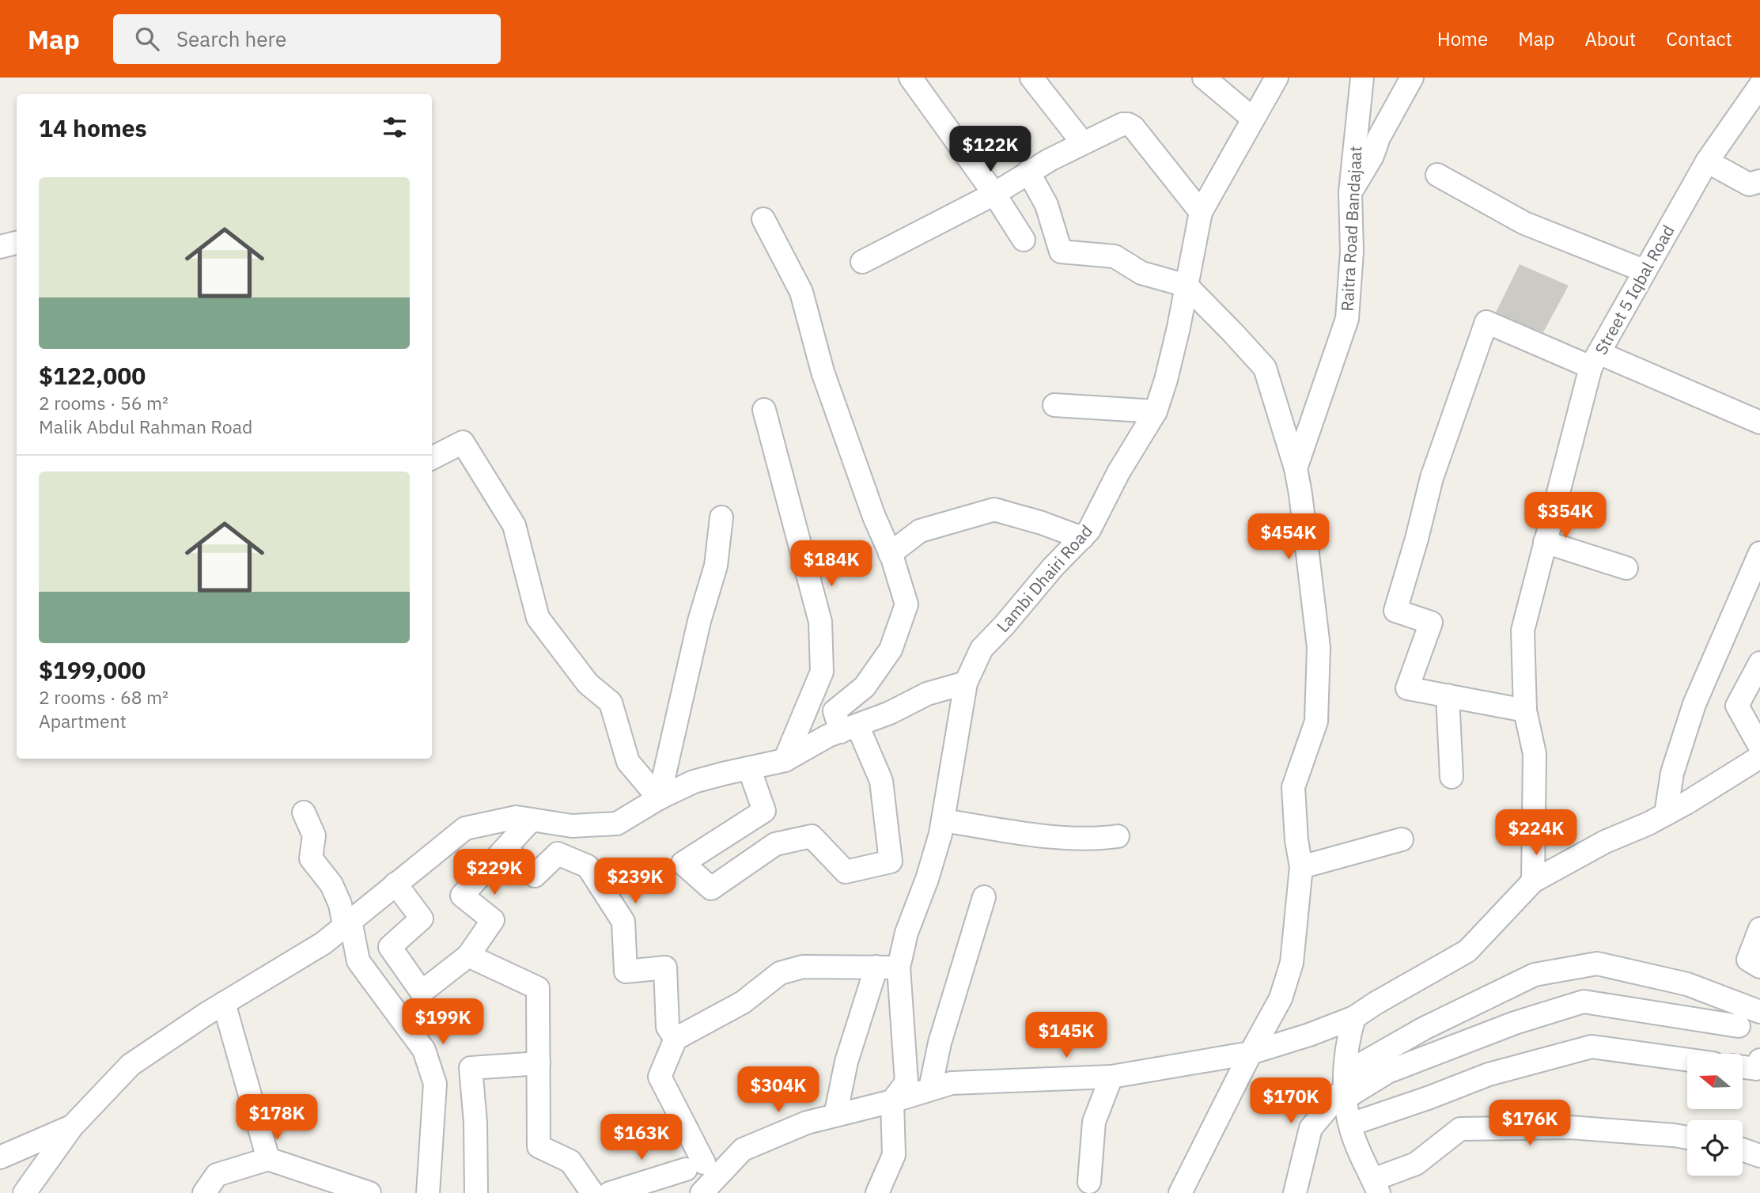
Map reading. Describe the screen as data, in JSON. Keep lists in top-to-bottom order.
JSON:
{
  "streets": {
    "street": ["Raitra Road Bandajaat", "Street 5 Iqbal Road", "Lambi Dhairi Road"]
  },
  "north": "left",
  "page": {
    "header": "Map",
    "search": "Search here",
    "nav": [
      "Home",
      "Map",
      "About",
      "Contact"
    ],
    "heading": "14 homes",
    "price": [
      "$122K",
      "$354K",
      "$454K",
      "$184K",
      "$224K",
      "$229K",
      "$239K",
      "$199K",
      "$145K",
      "$304K",
      "$170K",
      "$178K",
      "$176K",
      "$163K"
    ],
    "list": [
      {
        "name": "$122,000",
        "note": "2 rooms · 56 m² · Malik Abdul Rahman Road"
      },
      {
        "name": "$199,000",
        "note": "2 rooms · 68 m² · Apartment"
      }
    ]
  }
}
